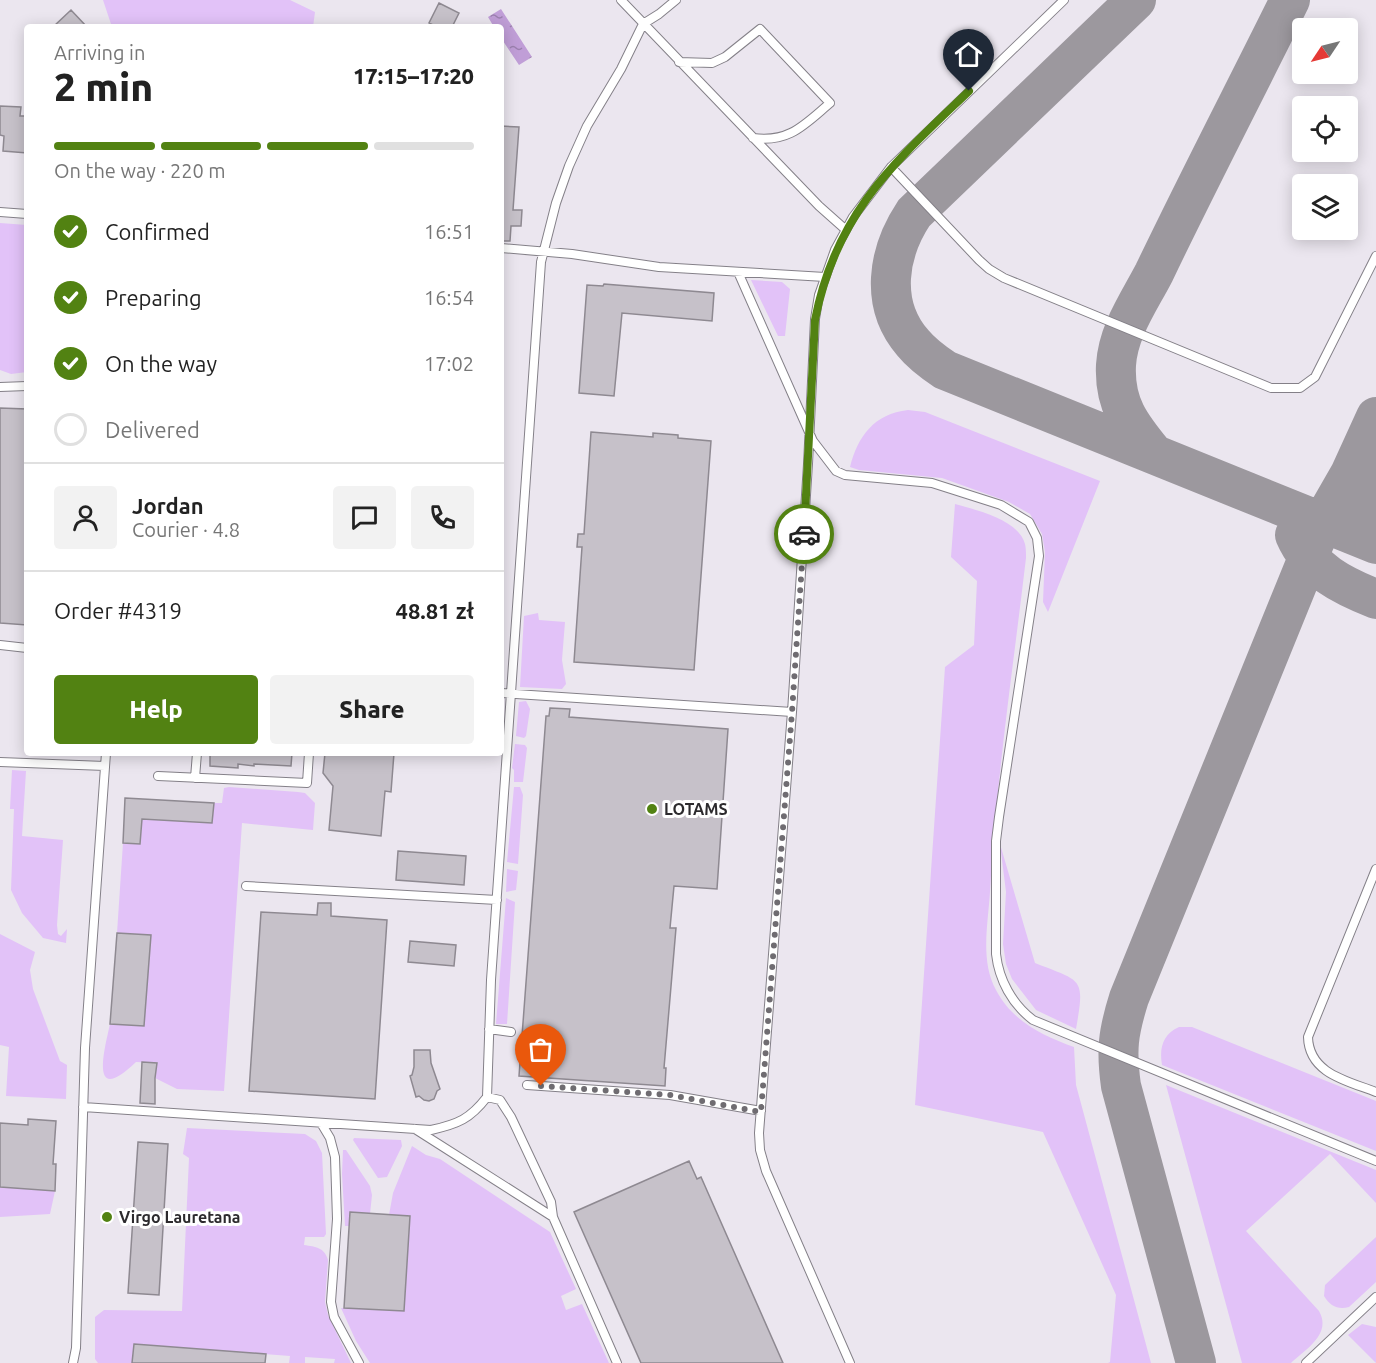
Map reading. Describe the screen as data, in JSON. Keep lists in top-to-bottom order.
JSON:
{
  "places": ["LOTAMS", "Virgo Lauretana"],
  "north": "bottom left",
  "page": {
    "heading": ["2 min", "Arriving in", "17:15–17:20"],
    "panel": [
      "Jordan",
      "Courier · 4.8",
      "Order #4319",
      "48.81 zł"
    ],
    "bar": "On the way · 220 m",
    "list": [
      ["Confirmed", "16:51"],
      ["Preparing", "16:54"],
      ["On the way", "17:02"],
      "Delivered"
    ],
    "buttons": ["Help", "Share"]
  }
}
